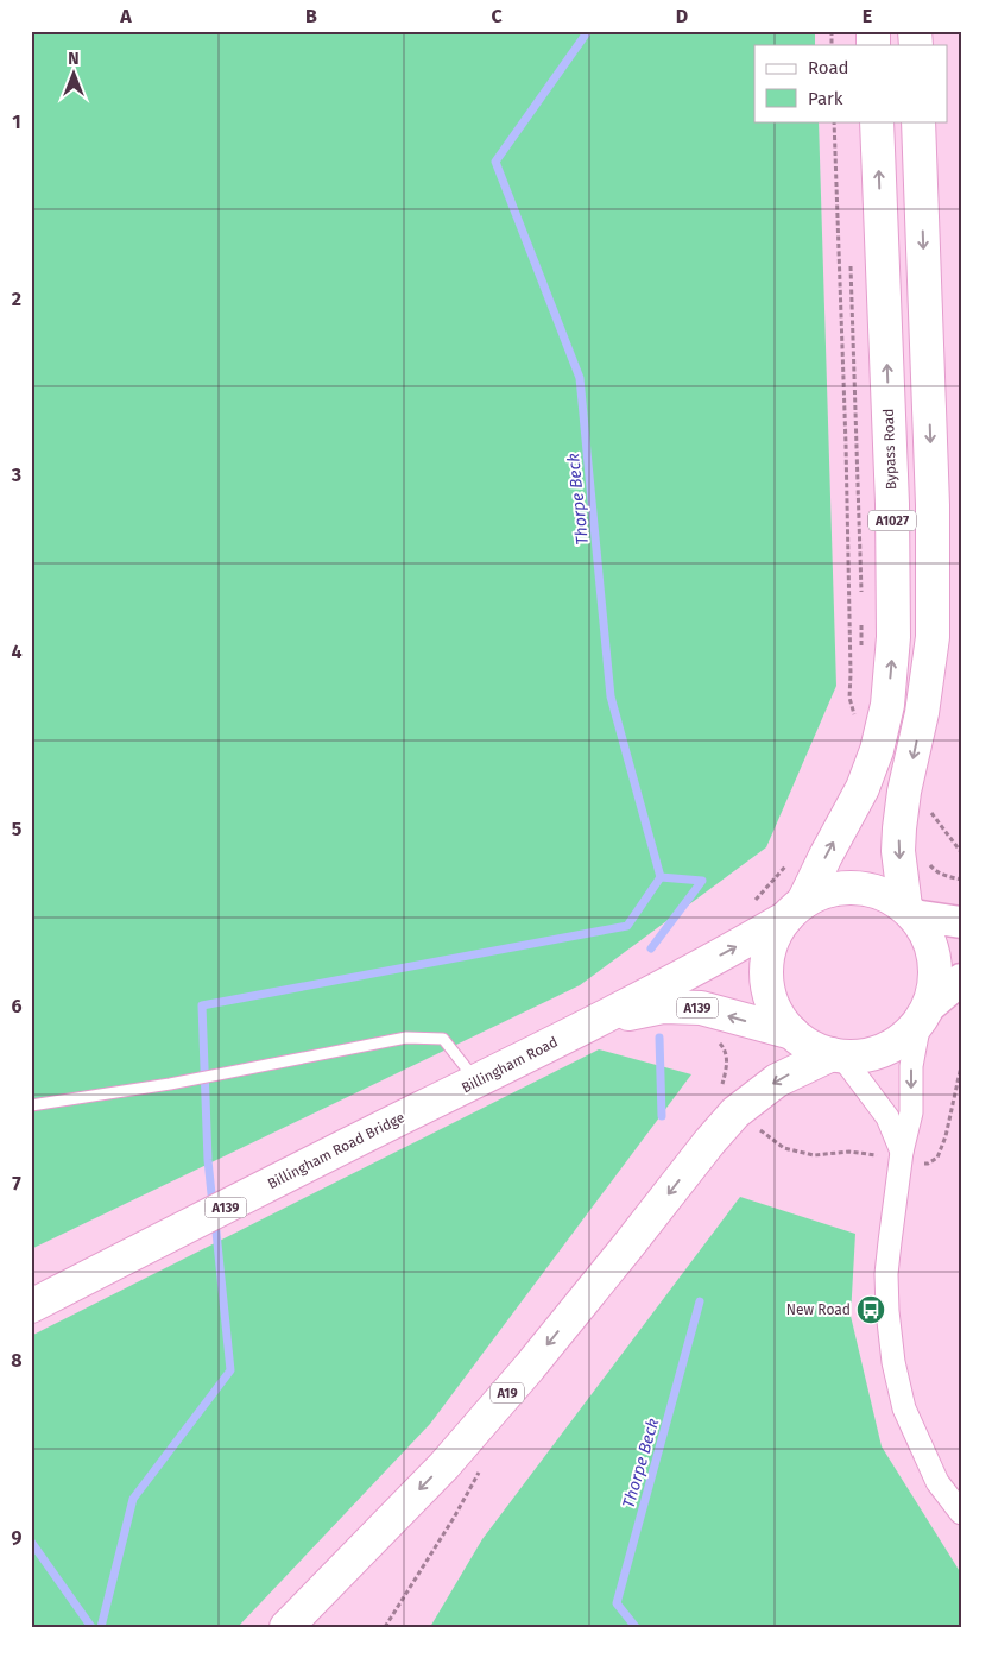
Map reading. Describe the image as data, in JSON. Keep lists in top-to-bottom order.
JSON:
{
  "streets": {
    "main road": [
      "Bypass Road",
      "A1027",
      "A139",
      "Billingham Road",
      "Billingham Road Bridge",
      "A19"
    ]
  },
  "crossings": [
    ["Bypass Road", "A1027"],
    ["Bypass Road", "A139"],
    ["Bypass Road", "A19"],
    ["A1027", "A139"],
    ["A1027", "A19"],
    ["A139", "Billingham Road"],
    ["A139", "A19"],
    ["Billingham Road", "Billingham Road Bridge"]
  ],
  "water": ["Thorpe Beck"],
  "places": {
    "bus stop": ["New Road"]
  },
  "legend": ["Road", "Park"],
  "north": "top",
  "grid": {
    "columns": [
      "A",
      "B",
      "C",
      "D",
      "E"
    ],
    "rows": [
      "1",
      "2",
      "3",
      "4",
      "5",
      "6",
      "7",
      "8",
      "9"
    ]
  }
}
